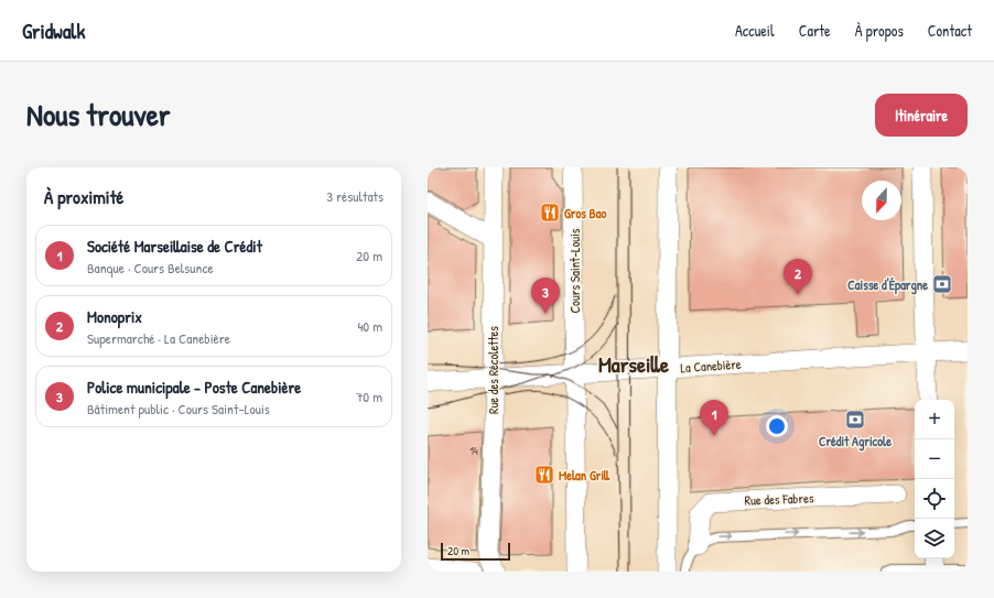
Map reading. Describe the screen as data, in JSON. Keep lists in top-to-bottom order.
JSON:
{
  "streets": {
    "street": [
      "Cours Saint-Louis",
      "La Canebière",
      "Rue des Récolettes",
      "Rue des Fabres"
    ]
  },
  "crossings": [
    ["Cours Saint-Louis", "La Canebière"],
    ["La Canebière", "Rue des Récolettes"]
  ],
  "districts": ["Marseille"],
  "places": {
    "restaurant": ["Gros Bao", "Melan Grill"],
    "bank": ["Caisse d'Épargne", "Crédit Agricole"]
  },
  "house_numbers": ["14"],
  "scale_bar": "20 m",
  "north": "bottom",
  "page": {
    "header": "Gridwalk",
    "nav": [
      "Accueil",
      "Carte",
      "À propos",
      "Contact"
    ],
    "title": "Nous trouver",
    "buttons": "Itinéraire",
    "heading": ["À proximité", "3 résultats"],
    "list": [
      {
        "mark": "1",
        "name": "Société Marseillaise de Crédit",
        "note": "Banque · Cours Belsunce",
        "value": "20 m"
      },
      {
        "mark": "2",
        "name": "Monoprix",
        "note": "Supermarché · La Canebière",
        "value": "40 m"
      },
      {
        "mark": "3",
        "name": "Police municipale - Poste Canebière",
        "note": "Bâtiment public · Cours Saint-Louis",
        "value": "70 m"
      }
    ],
    "pins": ["2", "3", "1"],
    "map_buttons": ["+", "−"],
    "scale": "20 m"
  }
}
